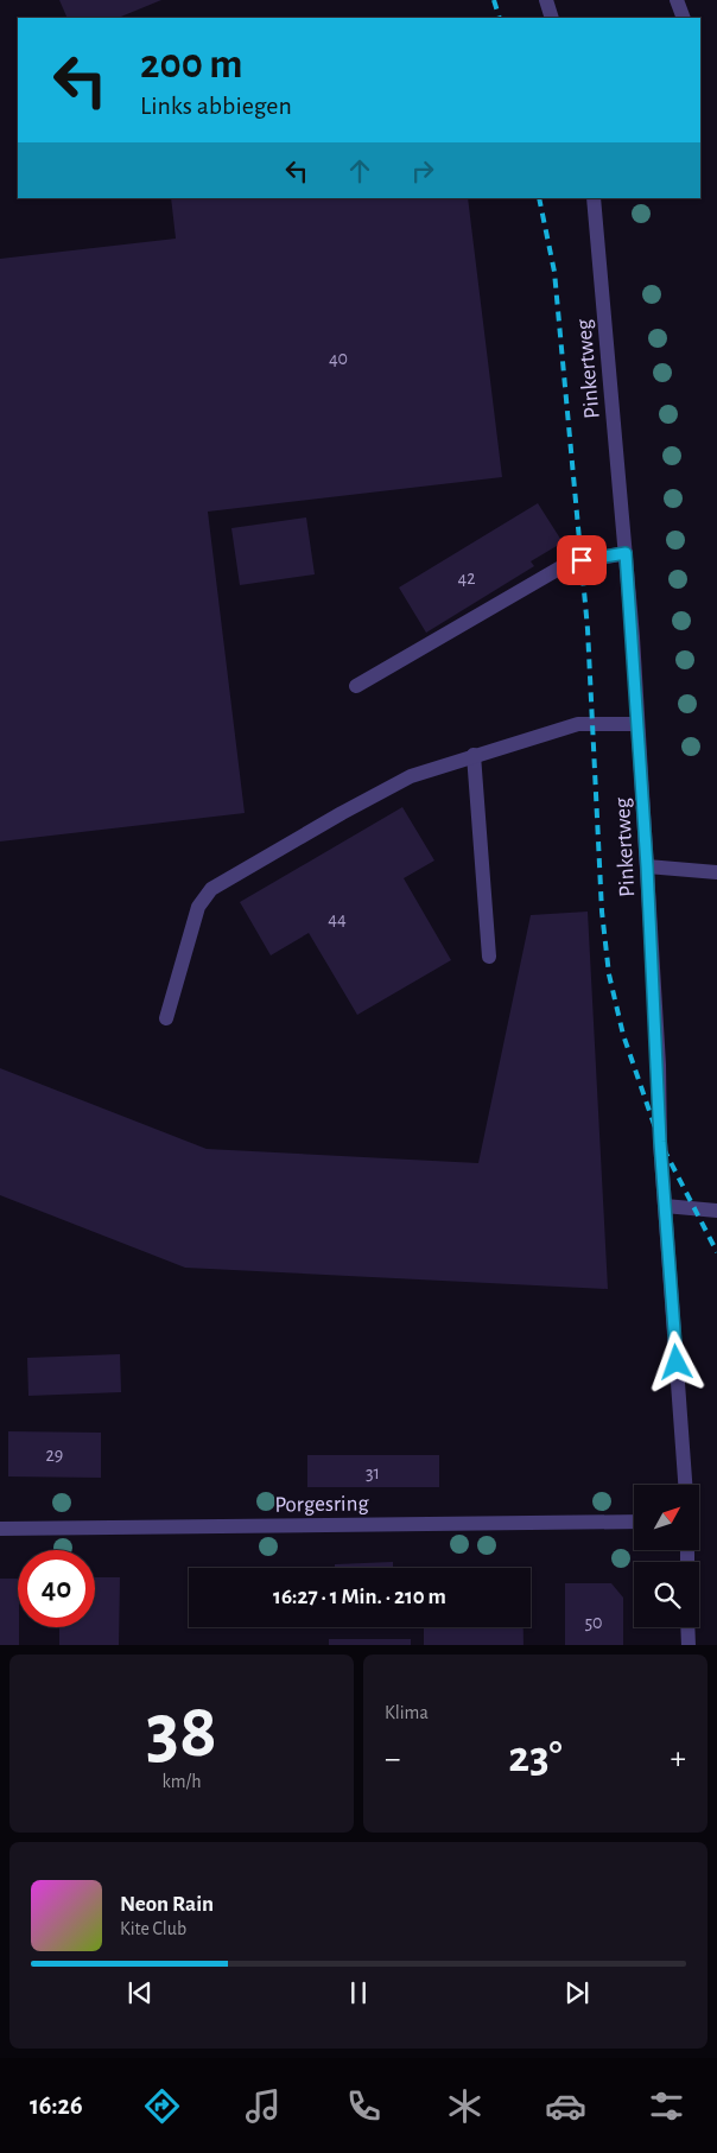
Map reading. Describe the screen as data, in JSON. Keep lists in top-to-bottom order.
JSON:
{
  "streets": {
    "street": ["Pinkertweg", "Porgesring"]
  },
  "house_numbers": [
    "40",
    "42",
    "44",
    "29",
    "31",
    "50"
  ],
  "north": "top right",
  "page": {
    "turn": ["200 m", "Links abbiegen"],
    "limit": "40",
    "trip": "16:27 · 1 Min. · 210 m",
    "tile": [
      ["38", "km/h"],
      "Klima"
    ],
    "heat": ["−", "23°", "+"],
    "song": ["Neon Rain", "Kite Club"],
    "tabs": "16:26"
  }
}
